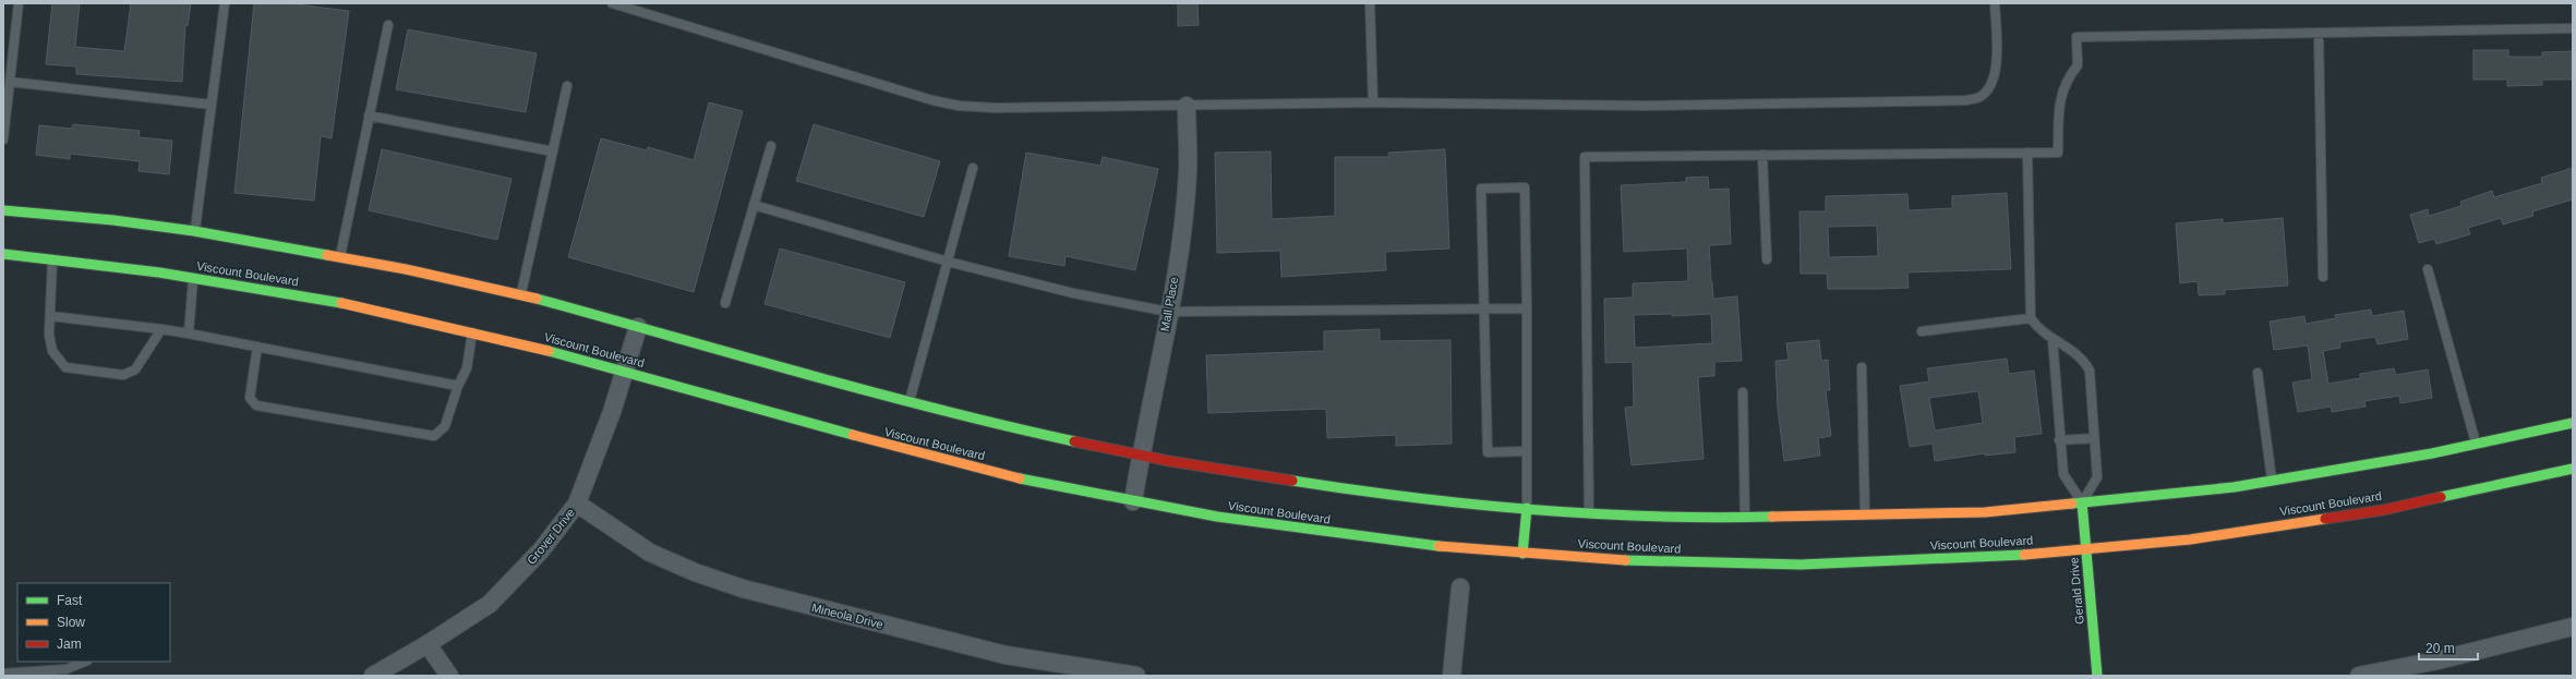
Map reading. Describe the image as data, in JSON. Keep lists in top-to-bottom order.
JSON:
{
  "streets": {
    "main road": ["Viscount Boulevard", "Gerald Drive"],
    "street": ["Mall Place", "Grover Drive", "Mineola Drive"]
  },
  "crossings": [
    ["Viscount Boulevard", "Mall Place"],
    ["Viscount Boulevard", "Grover Drive"],
    ["Viscount Boulevard", "Gerald Drive"],
    ["Grover Drive", "Mineola Drive"]
  ],
  "legend": ["Fast", "Slow", "Jam"],
  "scale_bar": "20 m"
}
